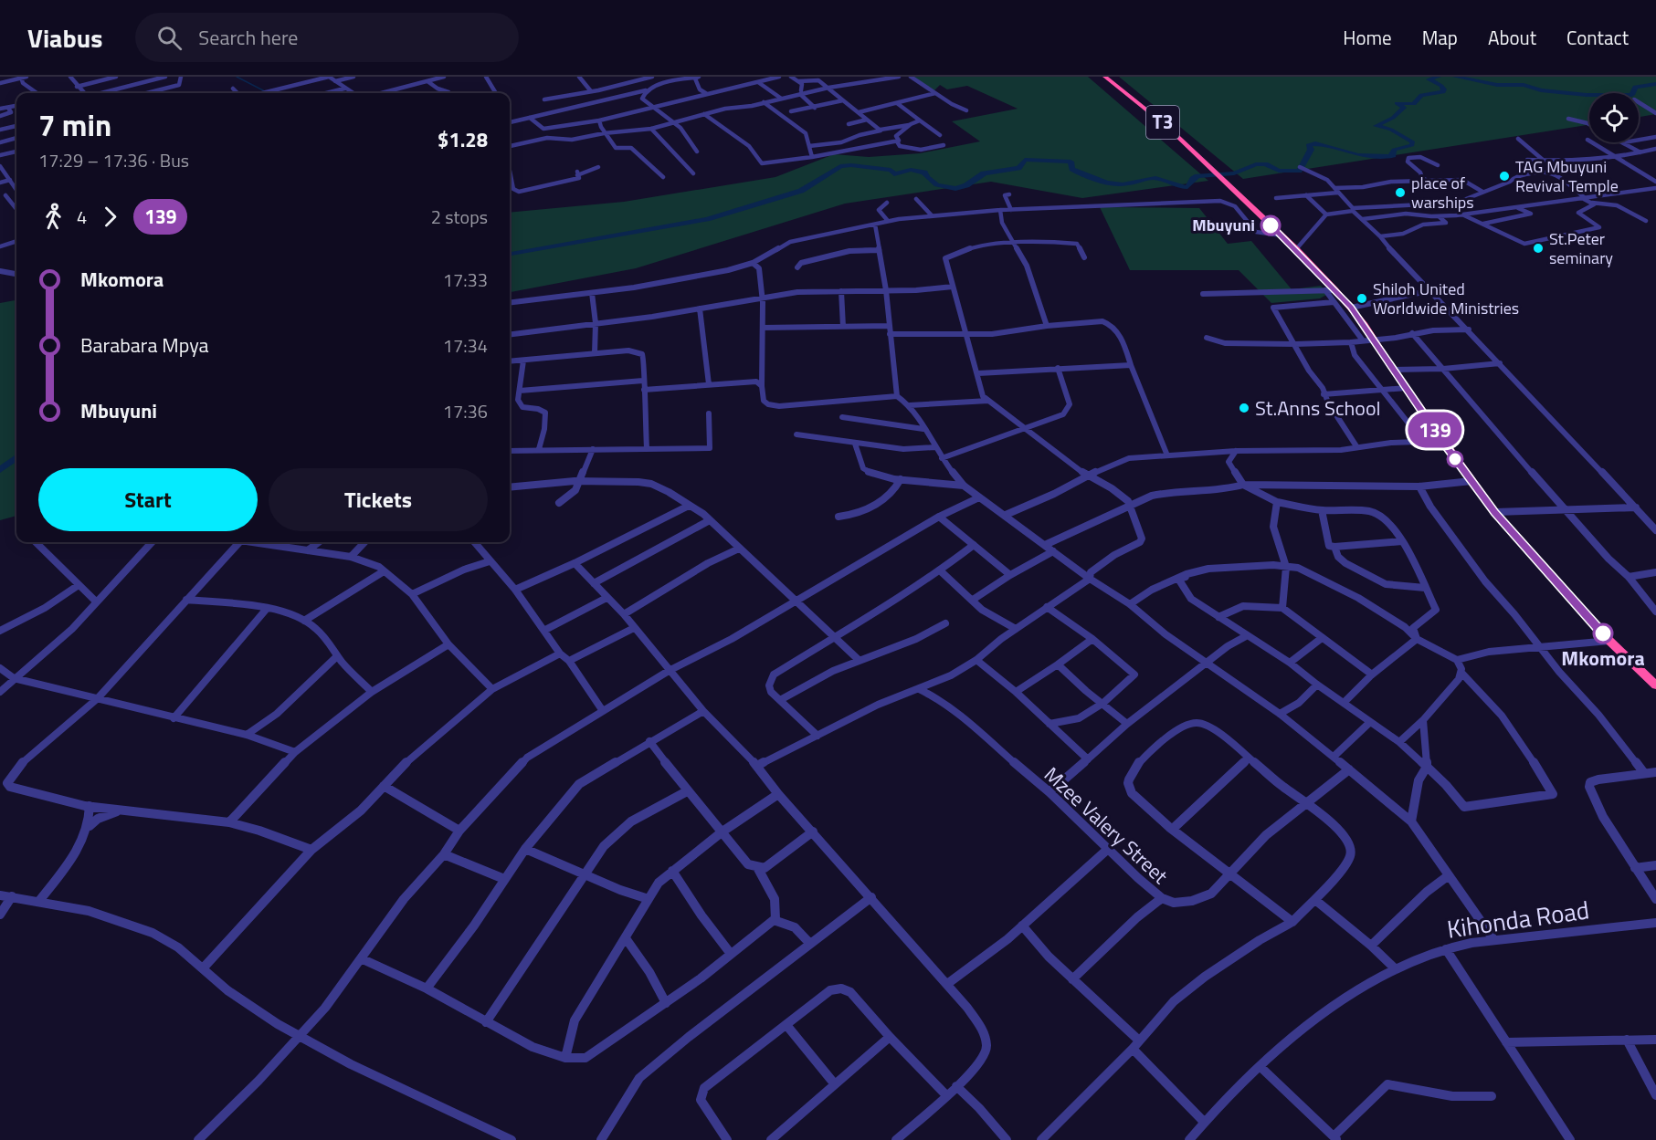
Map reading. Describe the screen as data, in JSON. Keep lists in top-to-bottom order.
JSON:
{
  "streets": {
    "highway": ["T3"],
    "street": ["Mzee Valery Street", "Kihonda Road"]
  },
  "places": [
    "TAG Mbuyuni Revival Temple",
    "place of warships",
    "Mbuyuni",
    "St.Peter seminary",
    "Shiloh United Worldwide Ministries",
    "St.Anns School",
    "Mkomora"
  ],
  "lines": ["bus line 139"],
  "page": {
    "header": "Viabus",
    "search": "Search here",
    "nav": [
      "Home",
      "Map",
      "About",
      "Contact"
    ],
    "on_map": "139",
    "heading": ["7 min", "17:29 – 17:36 · Bus", "$1.28"],
    "legs": ["4", "139", "2 stops"],
    "list": [
      {
        "name": "Mkomora",
        "value": "17:33"
      },
      {
        "name": "Barabara Mpya",
        "value": "17:34"
      },
      {
        "name": "Mbuyuni",
        "value": "17:36"
      }
    ],
    "buttons": ["Start", "Tickets"]
  }
}
